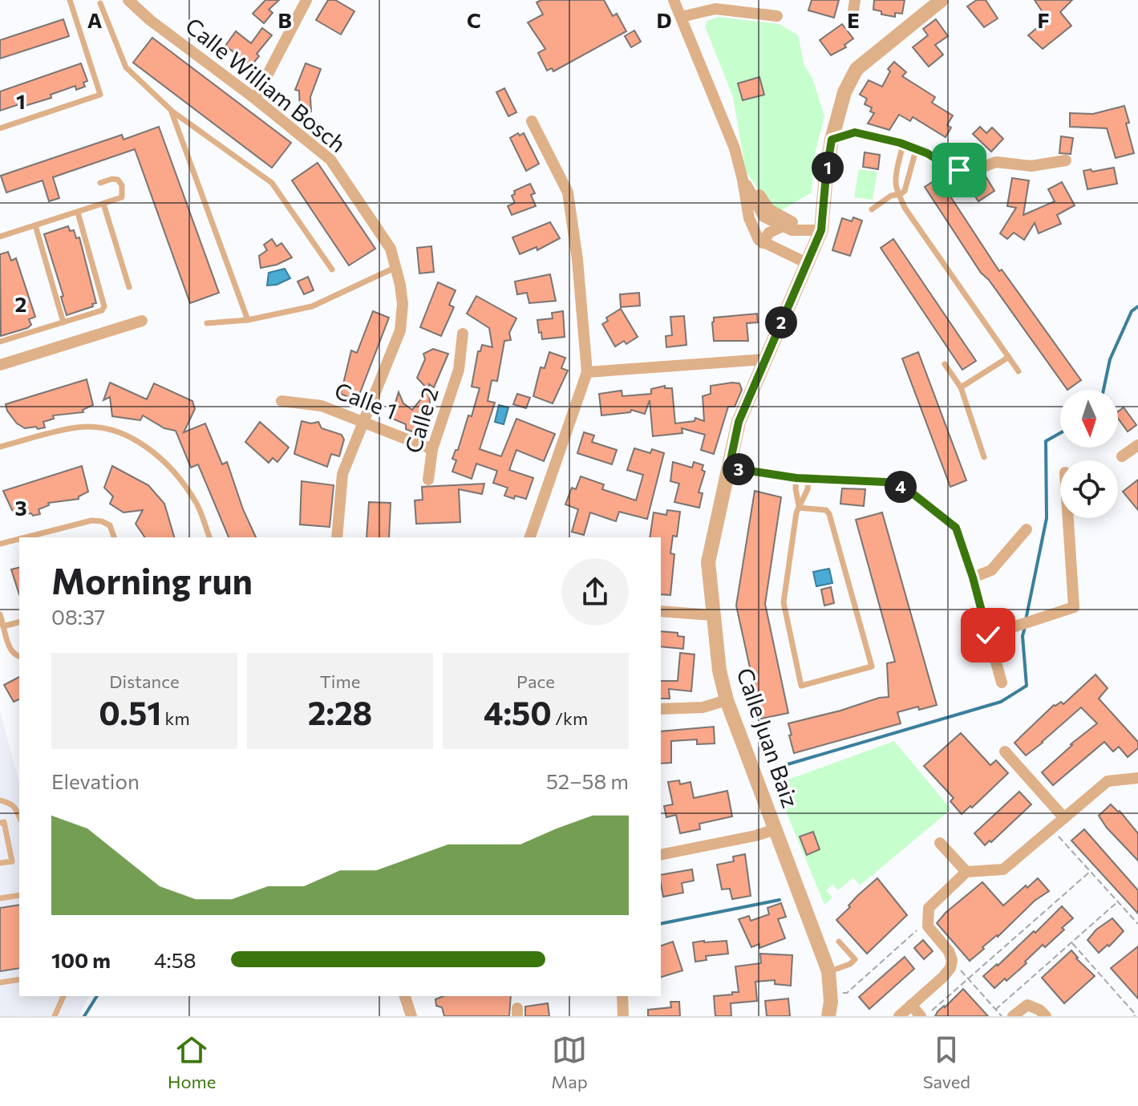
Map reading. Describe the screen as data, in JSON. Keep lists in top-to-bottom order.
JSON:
{
  "streets": {
    "street": [
      "Calle William Bosch",
      "Calle 1",
      "Calle 2",
      "Calle Juan Baiz"
    ]
  },
  "crossings": [
    ["Calle William Bosch", "Calle 1"],
    ["Calle 1", "Calle 2"]
  ],
  "north": "bottom",
  "page": {
    "pins": [
      "1",
      "2",
      "3",
      "4"
    ],
    "heading": ["Morning run", "08:37"],
    "stats": [
      ["Distance", "0.51 km"],
      ["Time", "2:28"],
      ["Pace", "4:50 /km"]
    ],
    "chart": ["Elevation", "52–58 m"],
    "list": [
      {
        "name": "100 m",
        "note": "4:58"
      }
    ],
    "tabs": ["Home", "Map", "Saved"]
  },
  "grid": {
    "columns": [
      "A",
      "B",
      "C",
      "D",
      "E",
      "F"
    ],
    "rows": ["1", "2", "3"]
  }
}
